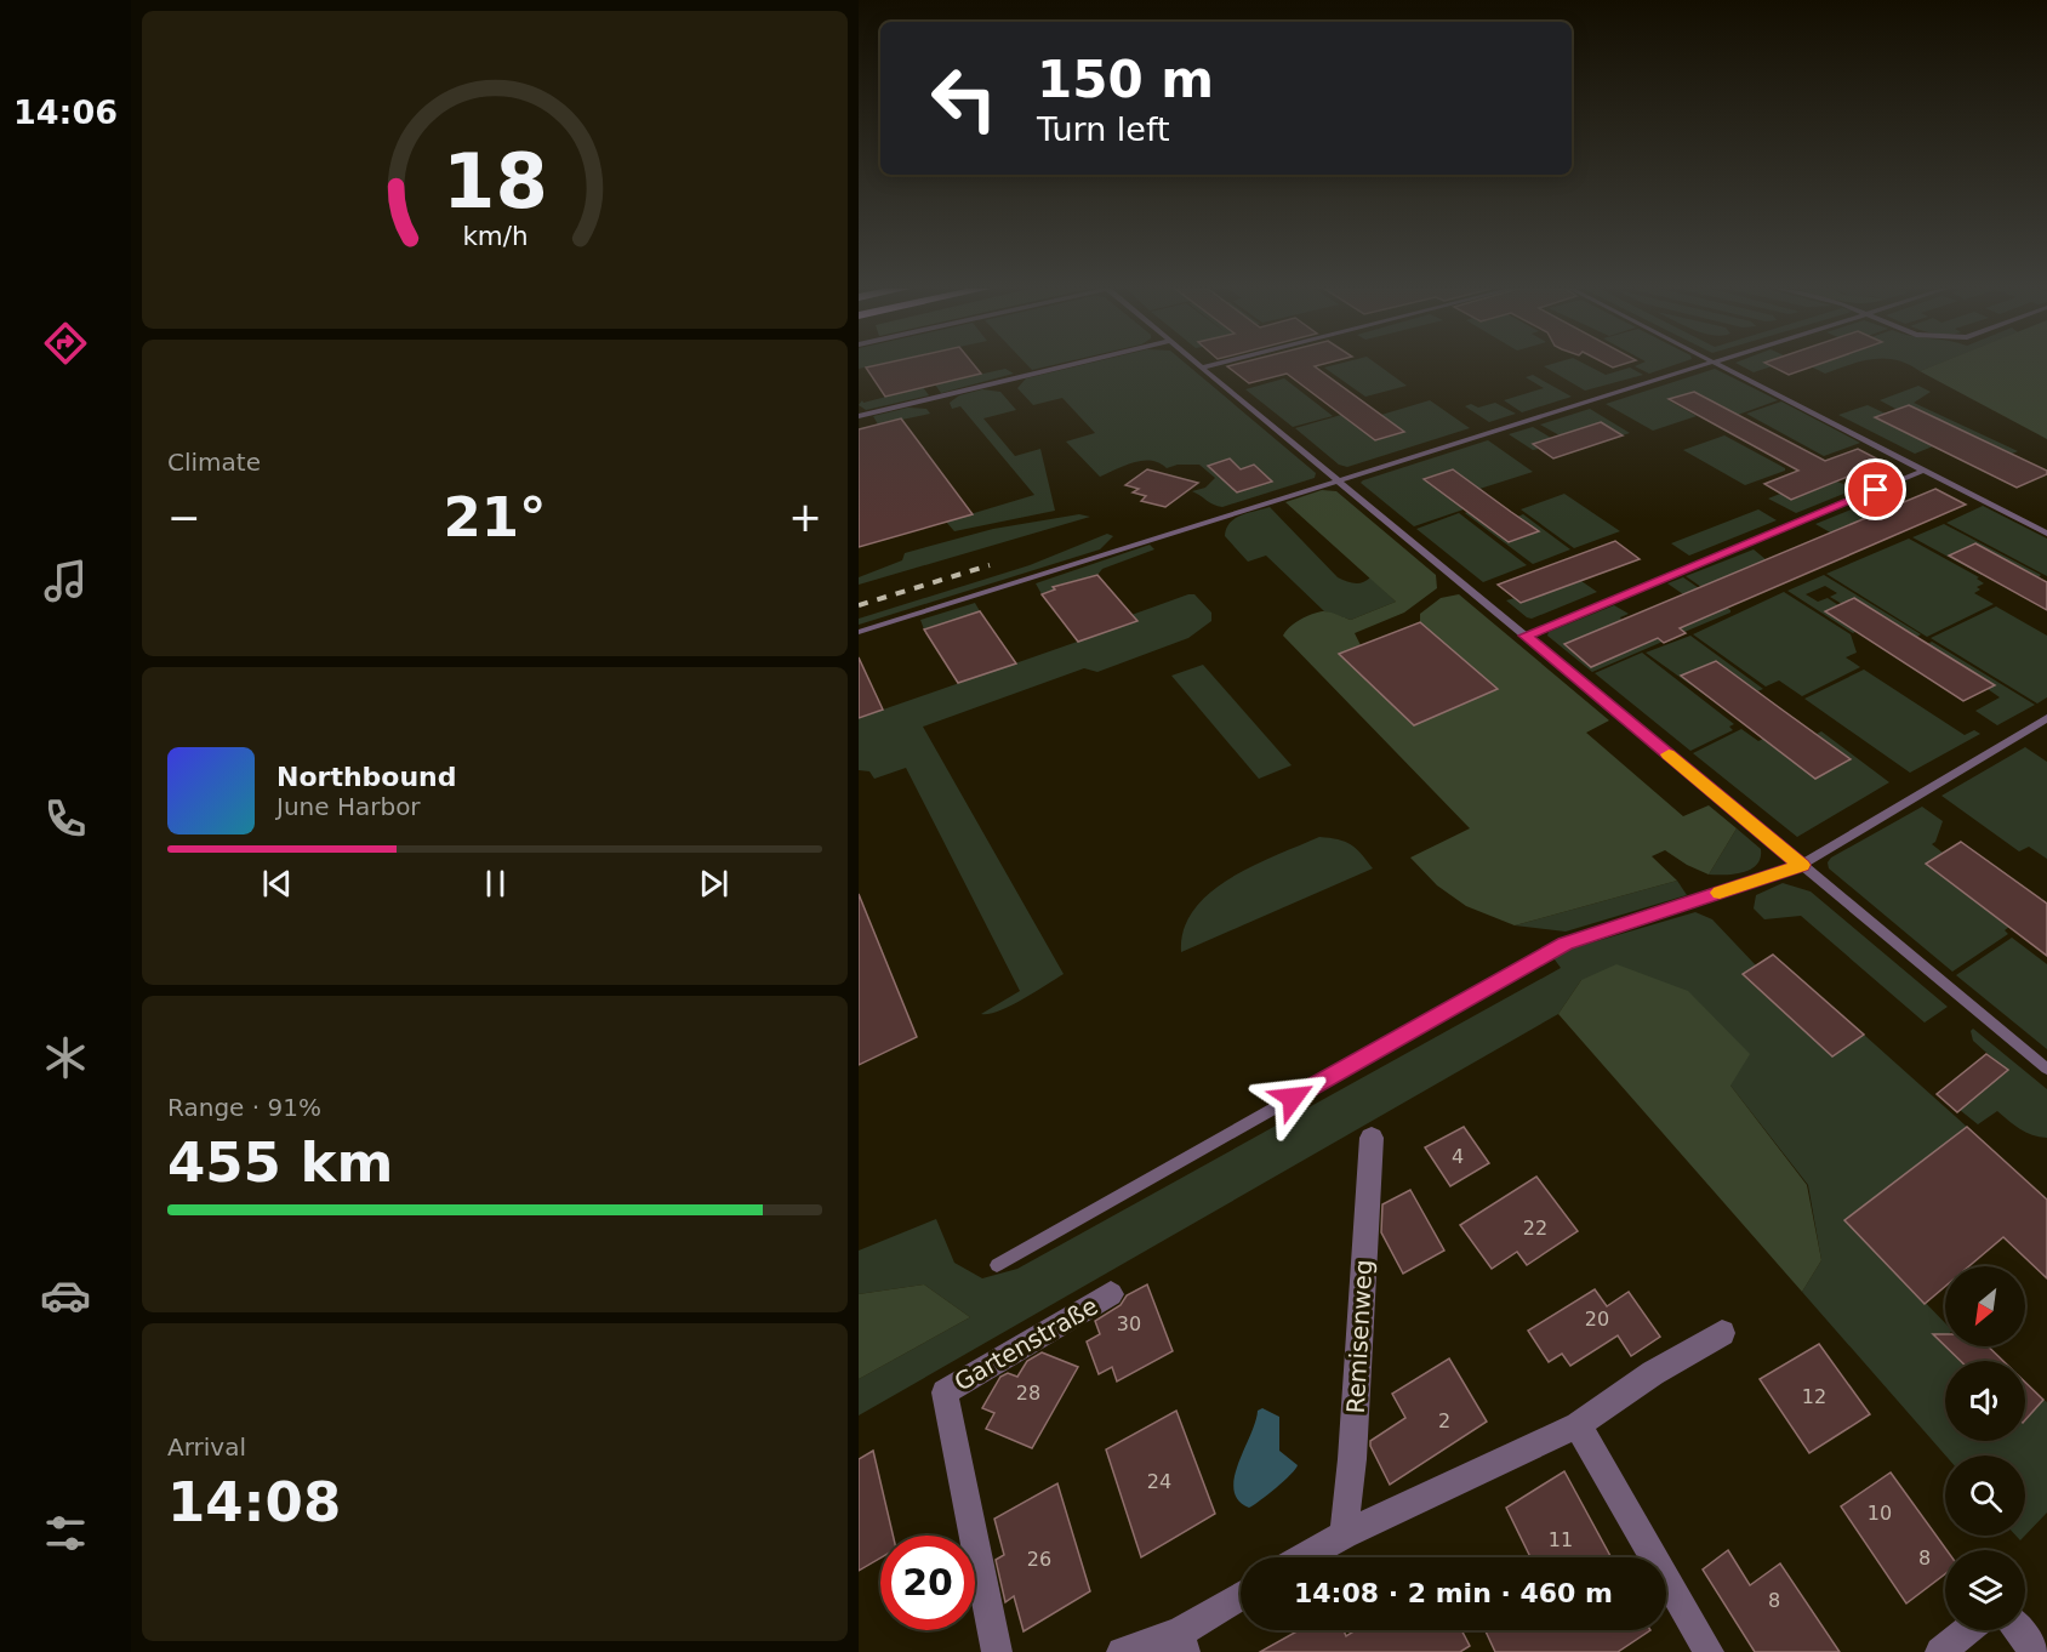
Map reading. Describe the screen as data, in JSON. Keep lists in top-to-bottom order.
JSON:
{
  "streets": {
    "street": ["Remisenweg", "Gartenstraße"]
  },
  "house_numbers": [
    "4",
    "22",
    "20",
    "30",
    "28",
    "12",
    "2",
    "24",
    "10",
    "11",
    "8",
    "26",
    "8"
  ],
  "north": "bottom left",
  "page": {
    "tabs": "14:06",
    "turn": ["150 m", "Turn left"],
    "tile": [
      "Climate",
      ["Range · 91%", "455 km"],
      ["Arrival", "14:08"]
    ],
    "heat": ["−", "21°", "+"],
    "song": ["Northbound", "June Harbor"],
    "limit": "20",
    "trip": "14:08 · 2 min · 460 m",
    "gauge": ["18", "km/h"]
  }
}
